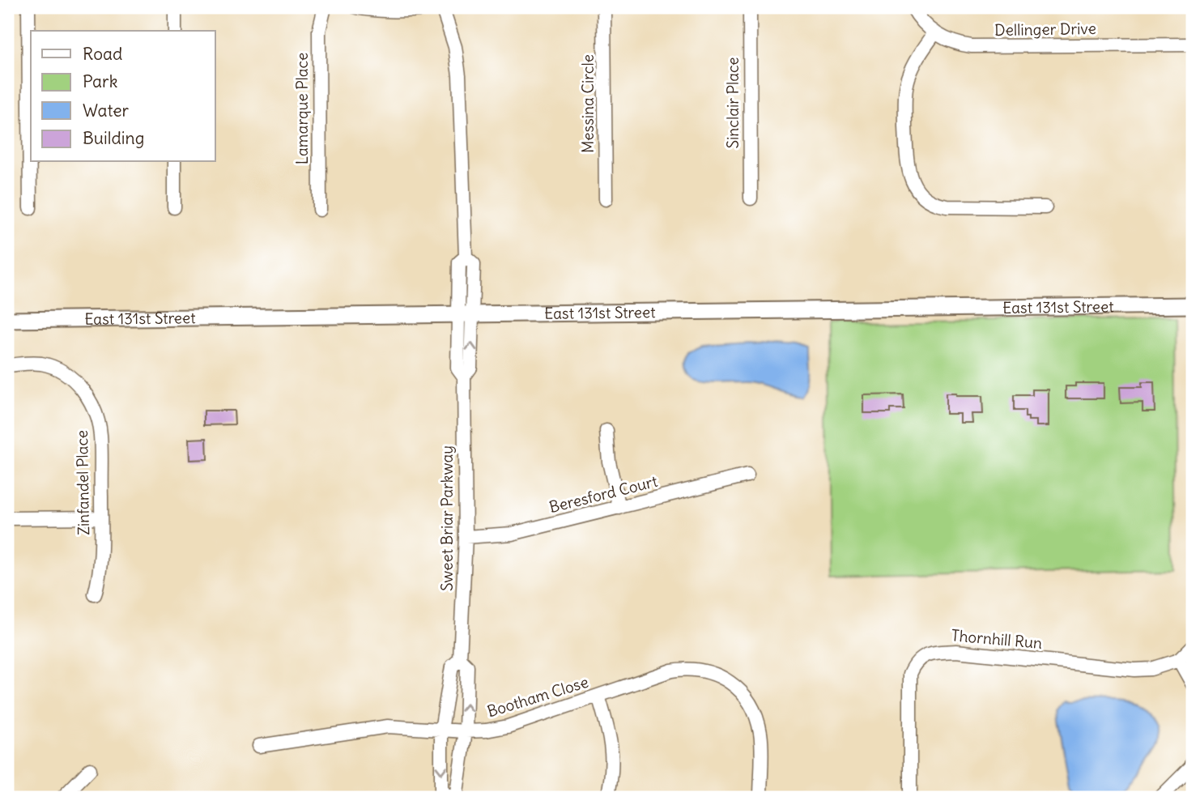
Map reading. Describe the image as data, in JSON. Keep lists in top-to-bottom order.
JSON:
{
  "streets": {
    "street": [
      "Dellinger Drive",
      "Sinclair Place",
      "Messina Circle",
      "Lamarque Place",
      "East 131st Street",
      "Zinfandel Place",
      "Beresford Court",
      "Sweet Briar Parkway",
      "Thornhill Run",
      "Bootham Close"
    ]
  },
  "crossings": [
    ["East 131st Street", "Sweet Briar Parkway"],
    ["Beresford Court", "Sweet Briar Parkway"],
    ["Sweet Briar Parkway", "Bootham Close"]
  ],
  "legend": [
    "Road",
    "Park",
    "Water",
    "Building"
  ]
}
